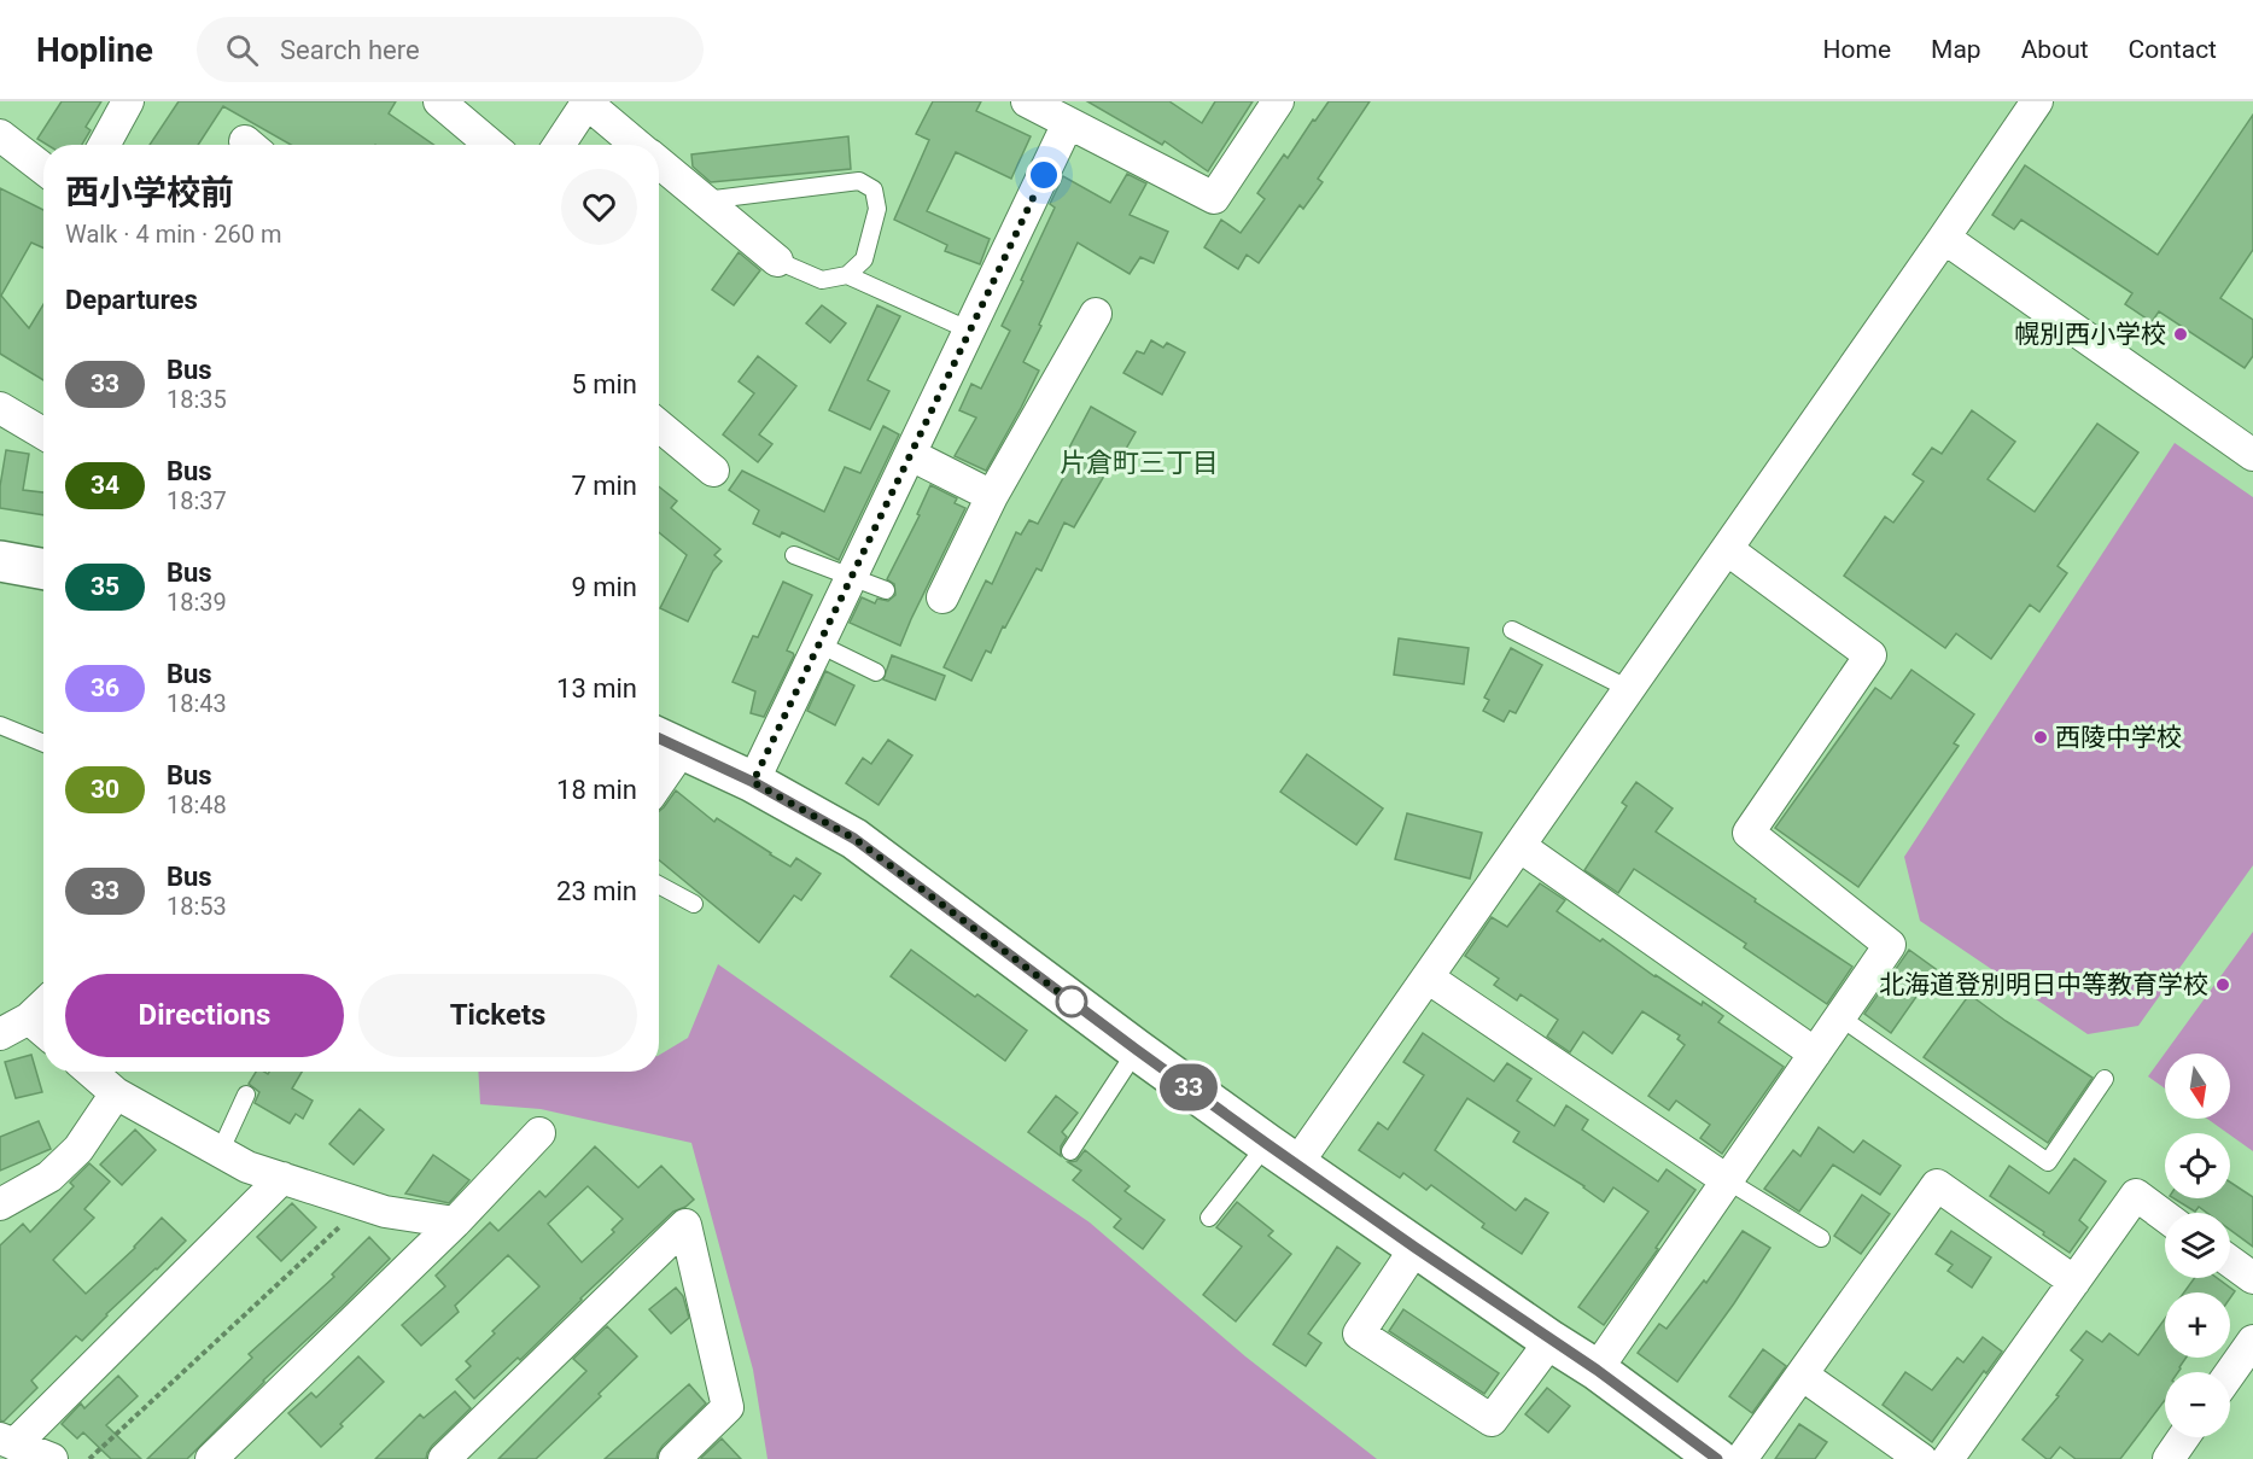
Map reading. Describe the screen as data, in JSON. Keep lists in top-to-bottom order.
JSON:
{
  "districts": ["片倉町三丁目"],
  "places": ["幌別西小学校", "西陵中学校", "北海道登別明日中等教育学校"],
  "lines": ["bus line 33"],
  "north": "bottom",
  "page": {
    "header": "Hopline",
    "search": "Search here",
    "nav": [
      "Home",
      "Map",
      "About",
      "Contact"
    ],
    "on_map": "33",
    "heading": [
      ["西小学校前", "Walk · 4 min · 260 m"],
      "Departures"
    ],
    "list": [
      {
        "mark": "33",
        "name": "Bus",
        "note": "18:35",
        "value": "5 min"
      },
      {
        "mark": "34",
        "name": "Bus",
        "note": "18:37",
        "value": "7 min"
      },
      {
        "mark": "35",
        "name": "Bus",
        "note": "18:39",
        "value": "9 min"
      },
      {
        "mark": "36",
        "name": "Bus",
        "note": "18:43",
        "value": "13 min"
      },
      {
        "mark": "30",
        "name": "Bus",
        "note": "18:48",
        "value": "18 min"
      },
      {
        "mark": "33",
        "name": "Bus",
        "note": "18:53",
        "value": "23 min"
      }
    ],
    "buttons": ["Directions", "Tickets"],
    "map_buttons": ["+", "−"]
  }
}
